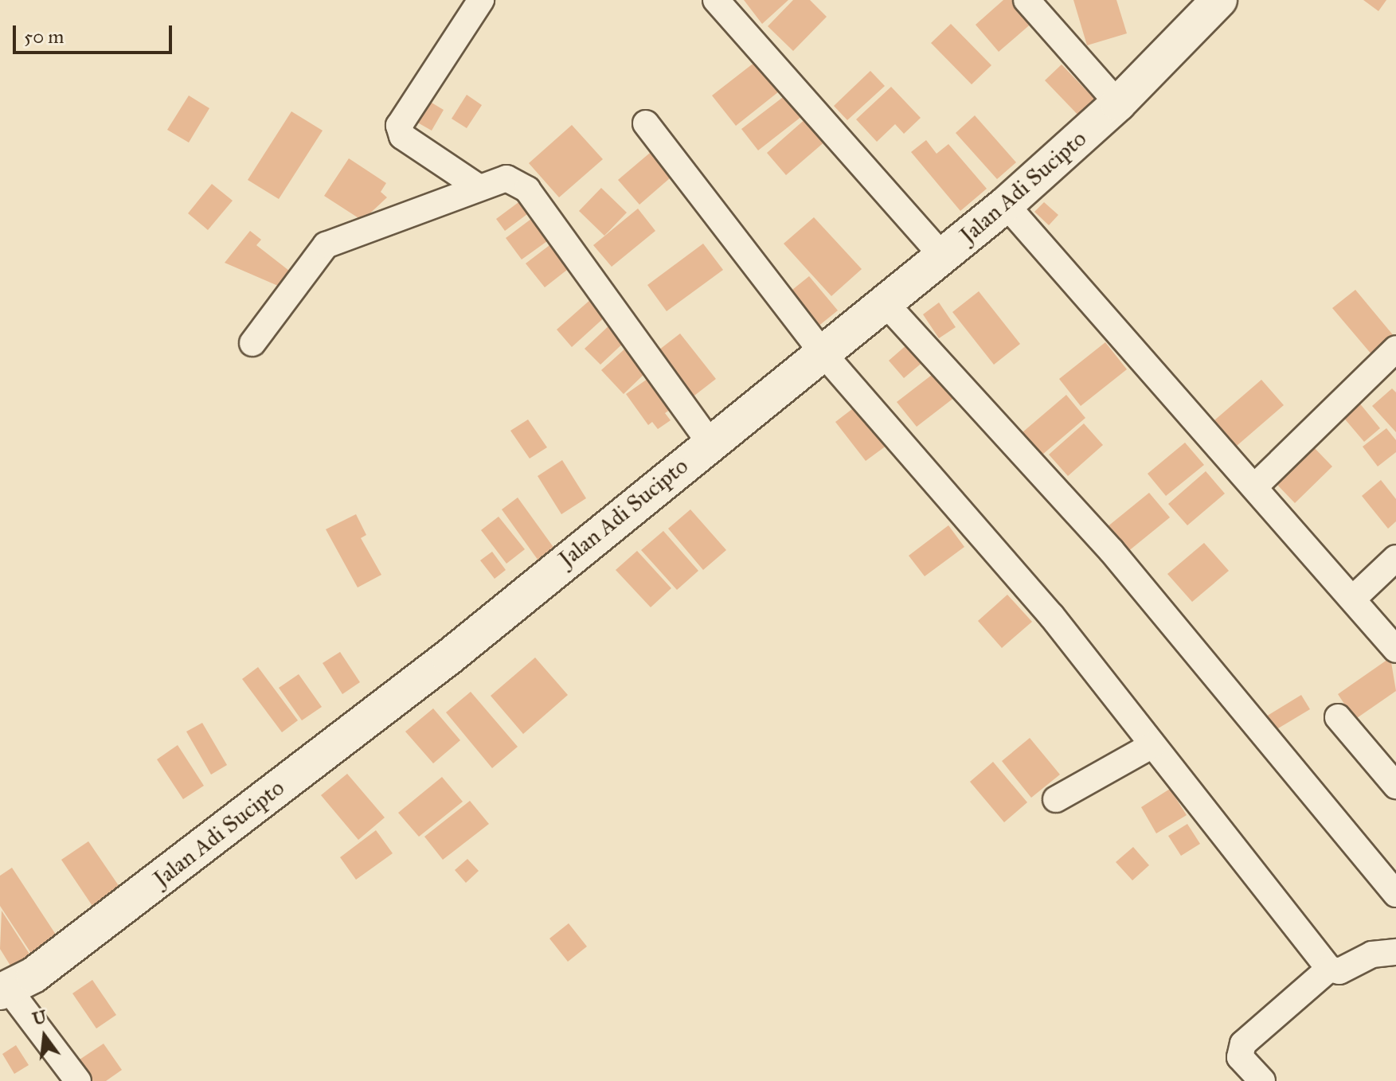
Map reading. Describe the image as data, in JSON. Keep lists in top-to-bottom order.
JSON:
{
  "streets": {
    "street": ["Jalan Adi Sucipto"]
  },
  "scale_bar": "50 m",
  "north": "top"
}
